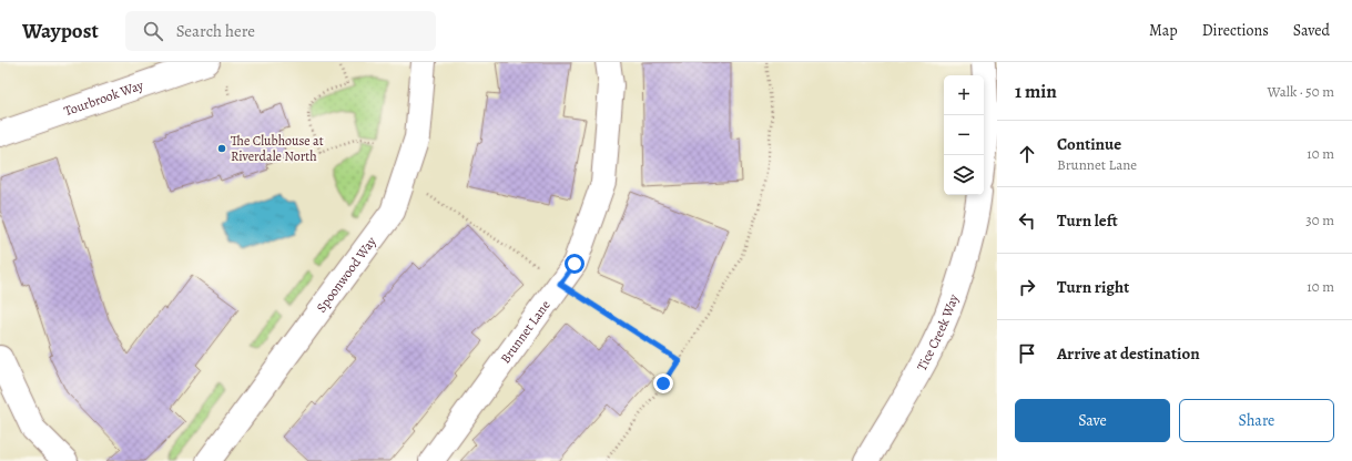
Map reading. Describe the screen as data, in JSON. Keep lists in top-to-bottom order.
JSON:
{
  "streets": {
    "street": [
      "Tourbrook Way",
      "Spoonwood Way",
      "Tice Creek Way",
      "Brunnet Lane"
    ]
  },
  "places": ["The Clubhouse at Riverdale North"],
  "page": {
    "header": "Waypost",
    "search": "Search here",
    "nav": ["Map", "Directions", "Saved"],
    "heading": ["1 min", "Walk · 50 m"],
    "map_buttons": ["+", "−"],
    "list": [
      ["Continue", "Brunnet Lane", "10 m"],
      ["Turn left", "30 m"],
      ["Turn right", "10 m"],
      "Arrive at destination"
    ],
    "buttons": ["Save", "Share"]
  }
}
